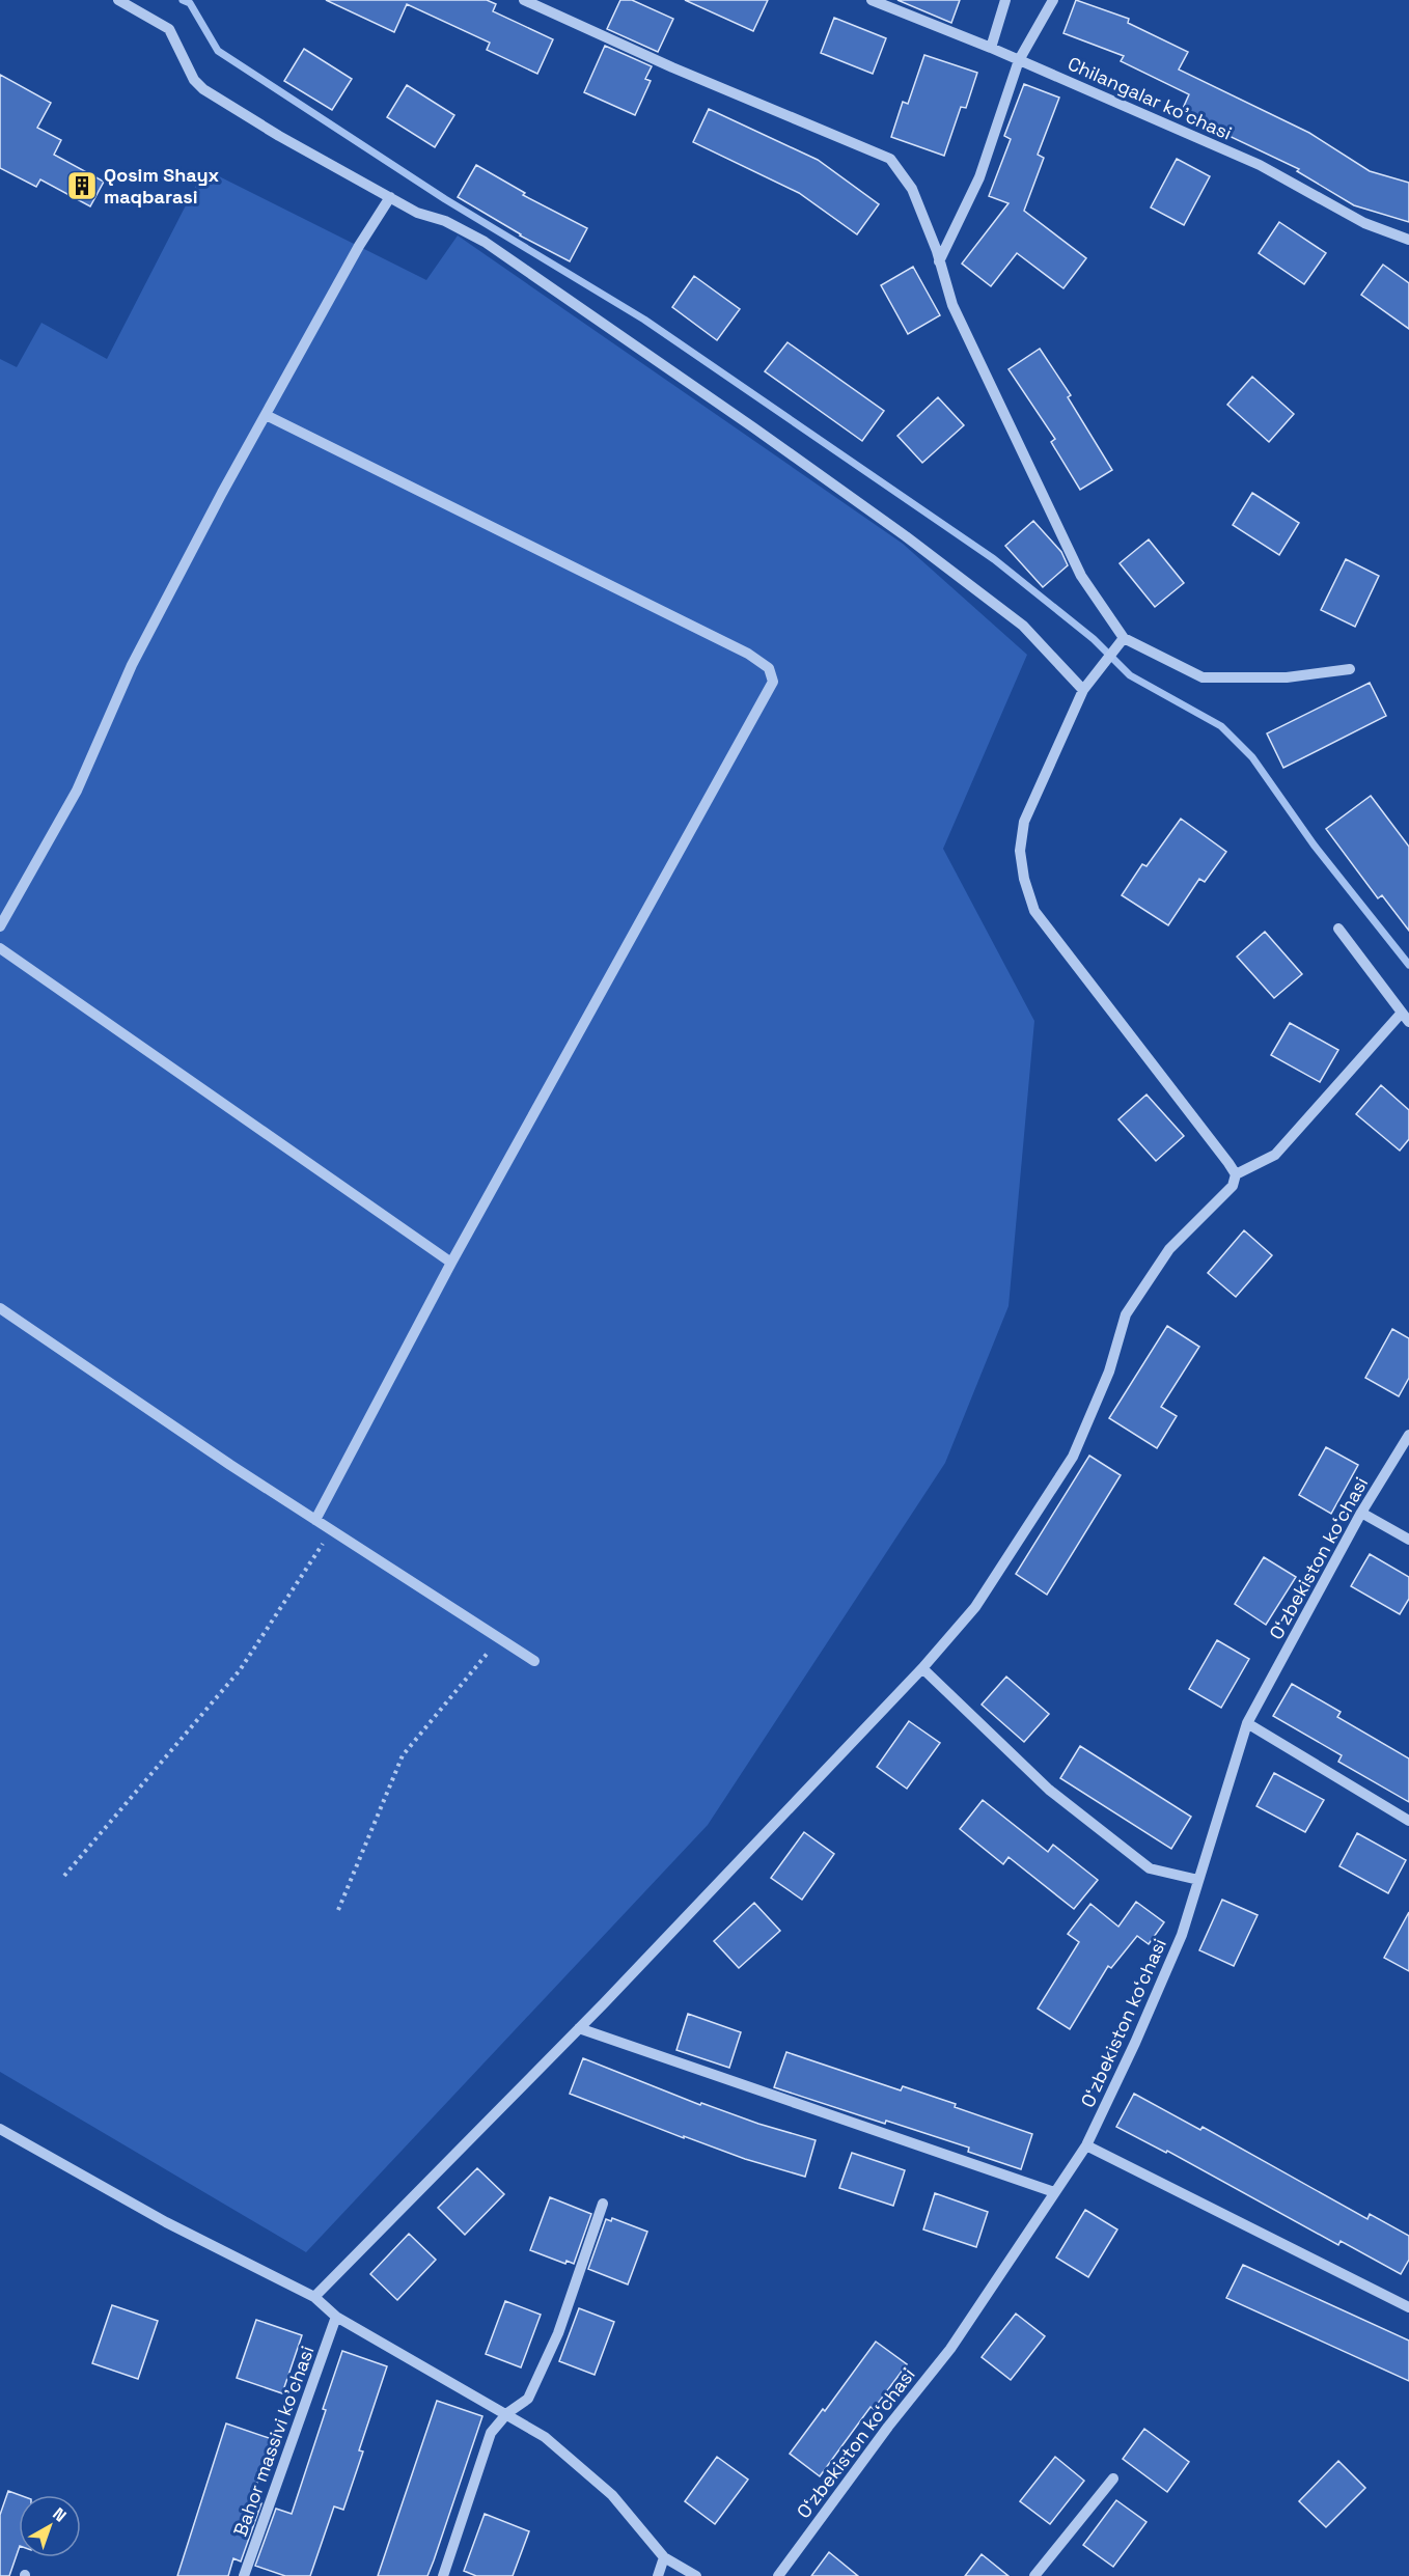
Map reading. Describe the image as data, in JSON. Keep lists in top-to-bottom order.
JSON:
{
  "streets": {
    "street": ["Chilangalar ko'chasi", "O‘zbekiston ko‘chasi", "Bahor massivi ko'chasi"]
  },
  "places": {
    "building": ["Qosim Shayx maqbarasi"]
  },
  "north": "top right"
}
